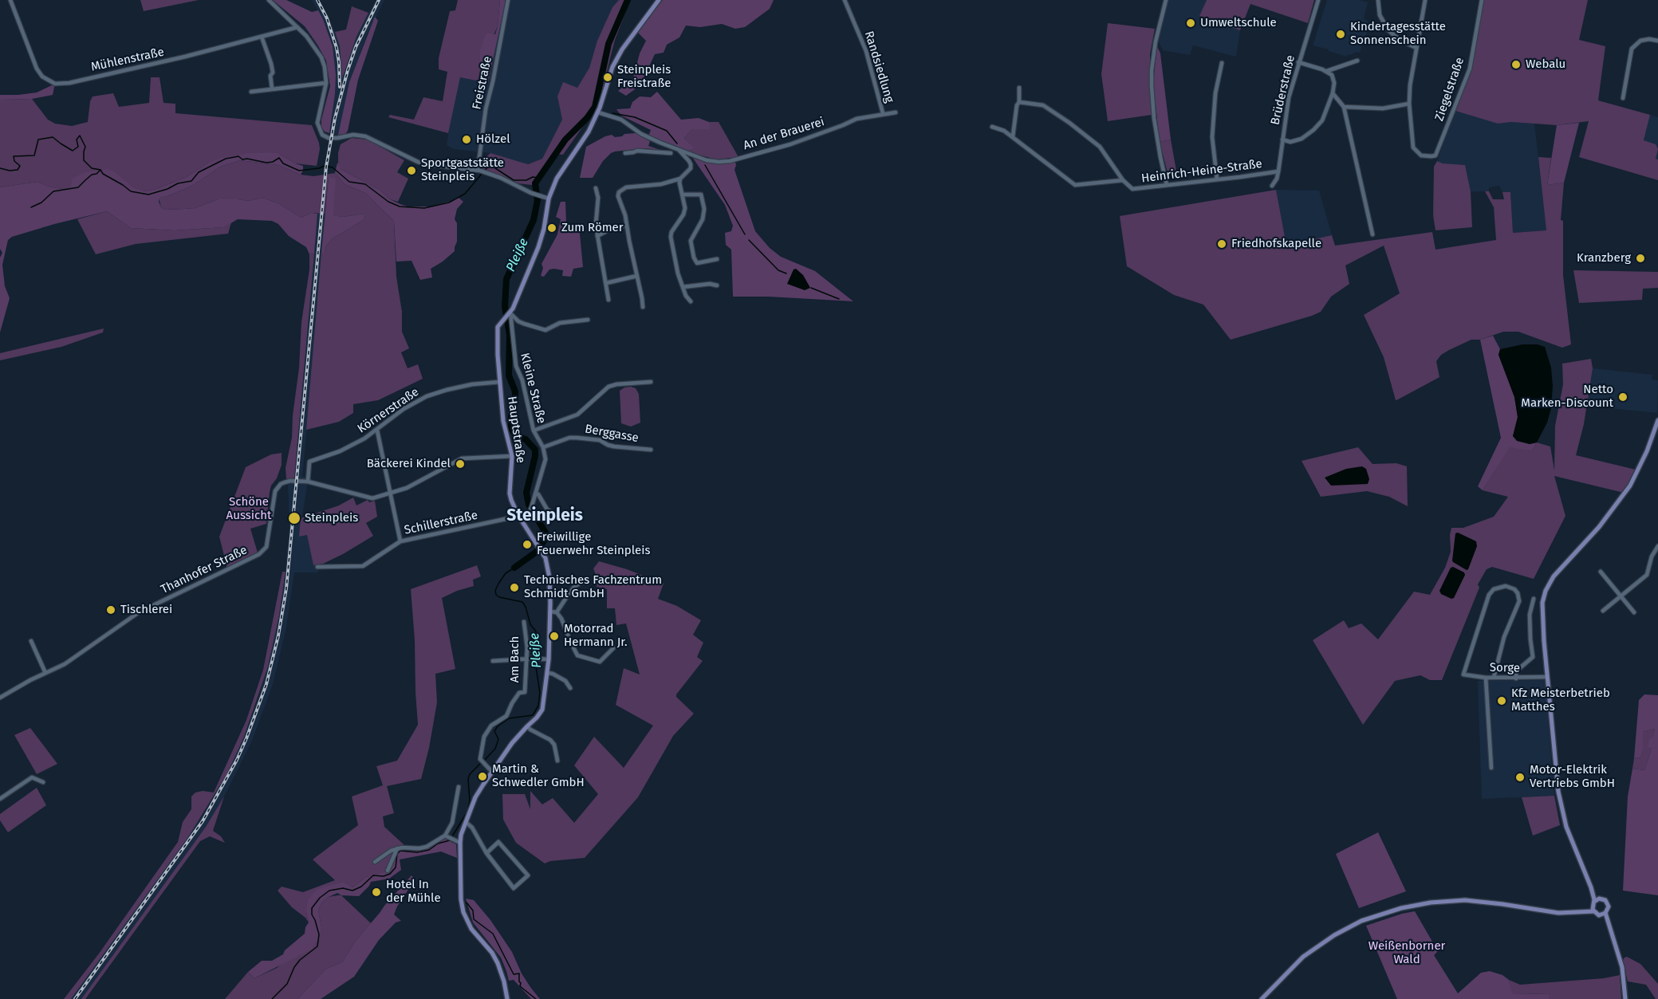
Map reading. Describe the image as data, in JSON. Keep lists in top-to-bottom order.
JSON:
{
  "streets": {
    "main road": ["Hauptstraße"],
    "street": [
      "Mühlenstraße",
      "Randsiedlung",
      "Freistraße",
      "Ziegelstraße",
      "Brüderstraße",
      "An der Brauerei",
      "Heinrich-Heine-Straße",
      "Kleine Straße",
      "Körnerstraße",
      "Berggasse",
      "Schillerstraße",
      "Thanhofer Straße",
      "Am Bach",
      "Sorge"
    ]
  },
  "crossings": [
    ["Randsiedlung", "An der Brauerei"],
    ["Brüderstraße", "Heinrich-Heine-Straße"],
    ["An der Brauerei", "Hauptstraße"],
    ["Kleine Straße", "Hauptstraße"],
    ["Kleine Straße", "Berggasse"],
    ["Körnerstraße", "Hauptstraße"],
    ["Körnerstraße", "Thanhofer Straße"],
    ["Hauptstraße", "Schillerstraße"],
    ["Hauptstraße", "Am Bach"]
  ],
  "districts": ["Steinpleis"],
  "water": ["Pleiße"],
  "parks": ["Schöne Aussicht", "Weißenborner Wald"],
  "places": [
    "Umweltschule",
    "Kindertagesstätte Sonnenschein",
    "Webalu",
    "Steinpleis Freistraße",
    "Hölzel",
    "Sportgaststätte Steinpleis",
    "Zum Römer",
    "Friedhofskapelle",
    "Kranzberg",
    "Netto Marken-Discount",
    "Bäckerei Kindel",
    "Steinpleis",
    "Freiwillige Feuerwehr Steinpleis",
    "Technisches Fachzentrum Schmidt GmbH",
    "Tischlerei",
    "Motorrad Hermann Jr.",
    "Kfz Meisterbetrieb Matthes",
    "Martin & Schwedler GmbH",
    "Motor-Elektrik Vertriebs GmbH",
    "Hotel In der Mühle"
  ]
}
